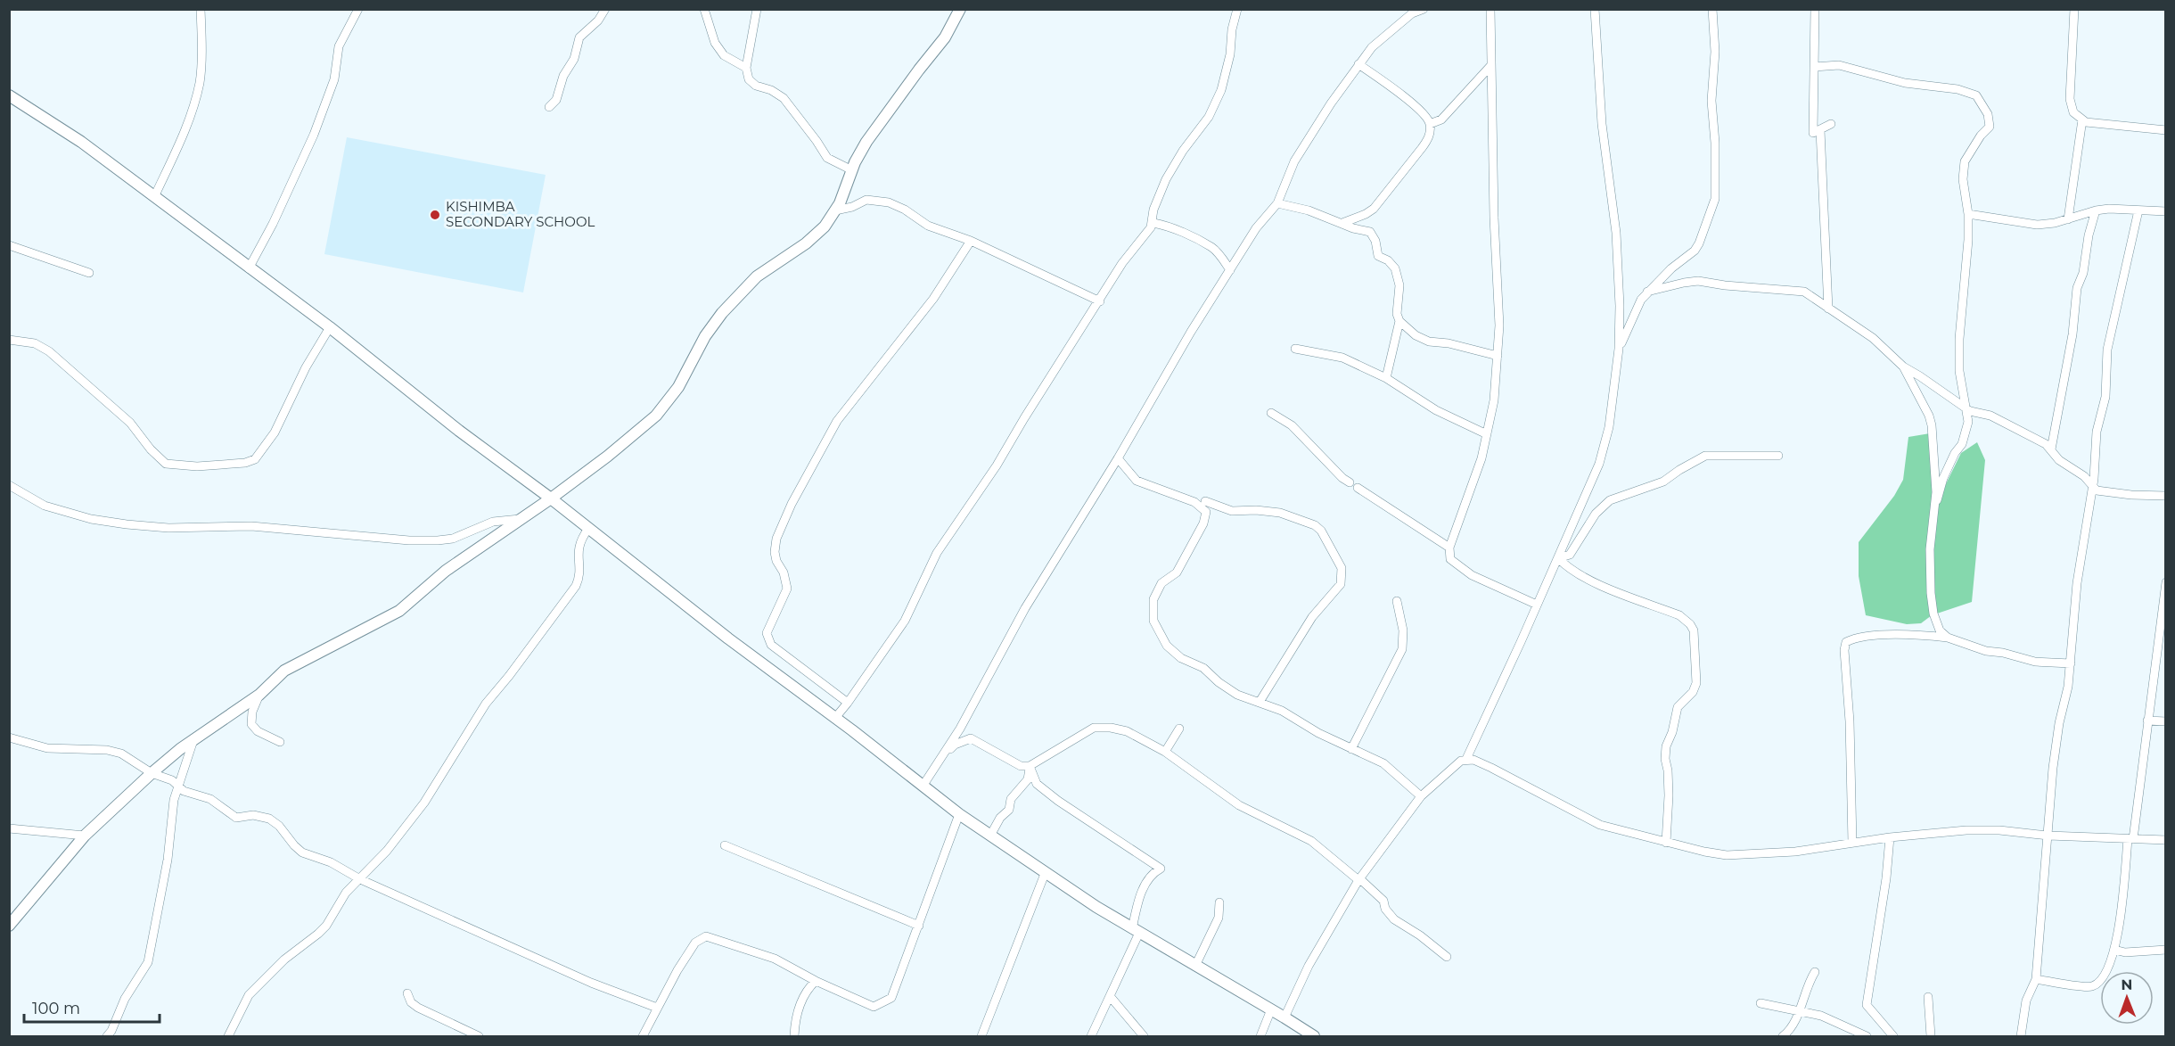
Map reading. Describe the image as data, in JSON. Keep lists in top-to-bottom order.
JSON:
{
  "places": ["KISHIMBA SECONDARY SCHOOL"],
  "scale_bar": "100 m",
  "north": "top"
}
